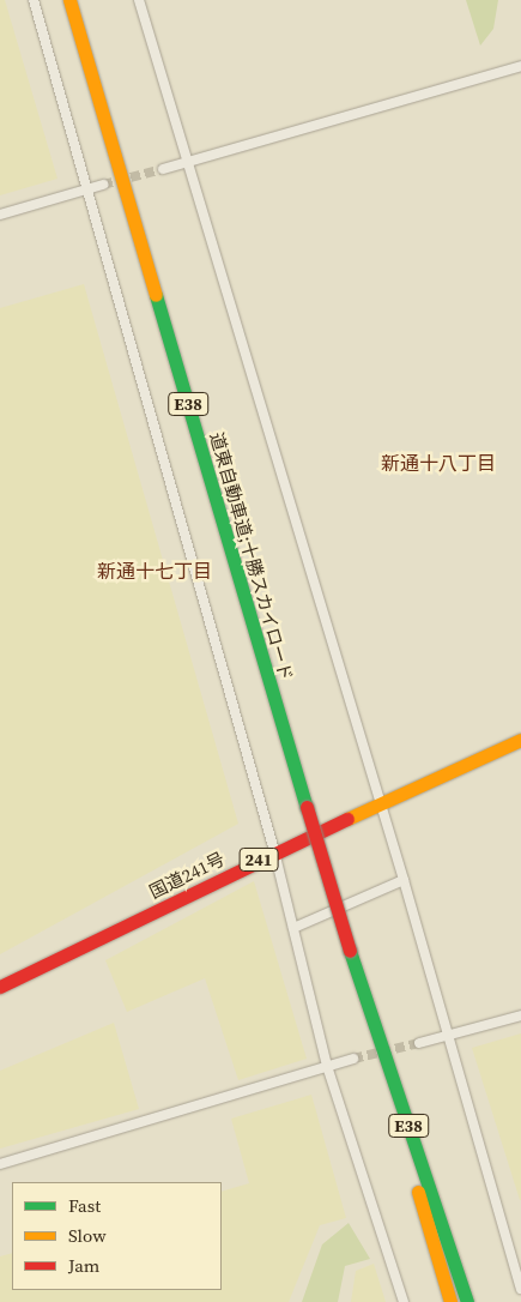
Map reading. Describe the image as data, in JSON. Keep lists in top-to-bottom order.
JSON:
{
  "streets": {
    "highway": [
      "E38",
      "道東自動車道;十勝スカイロード",
      "241",
      "国道241号"
    ]
  },
  "districts": ["新通十八丁目", "新通十七丁目"],
  "legend": ["Fast", "Slow", "Jam"]
}
